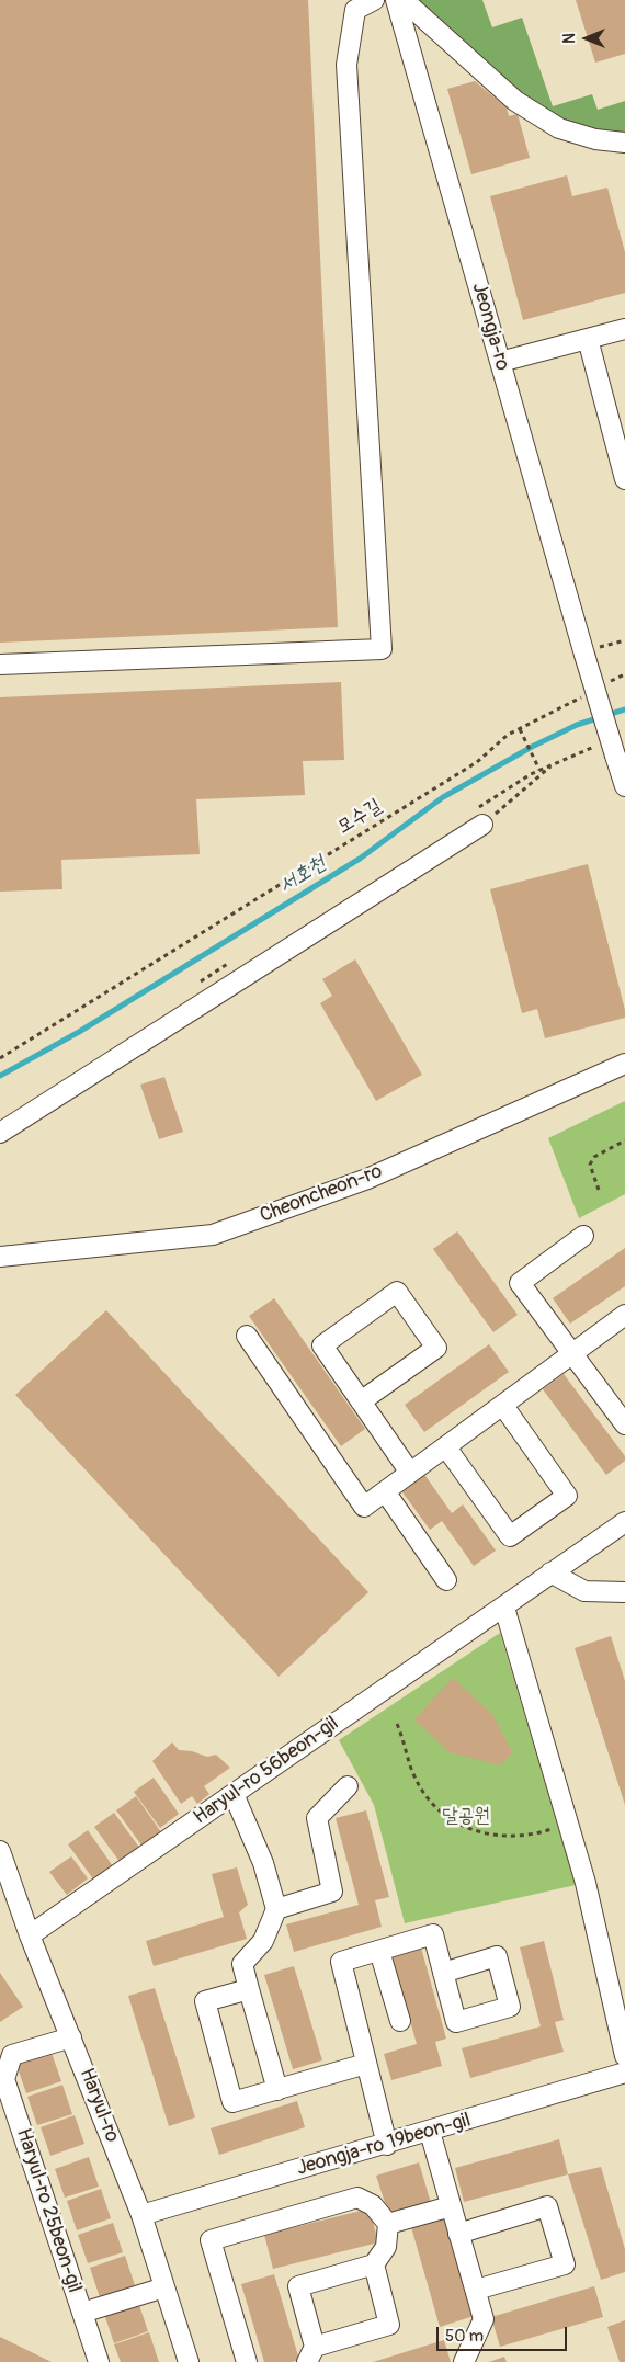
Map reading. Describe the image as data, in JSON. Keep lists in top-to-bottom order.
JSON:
{
  "streets": {
    "street": [
      "Jeongja-ro",
      "Cheoncheon-ro",
      "Haryul-ro 56beon-gil",
      "Haryul-ro",
      "Jeongja-ro 19beon-gil",
      "Haryul-ro 25beon-gil"
    ],
    "path": ["모수길"]
  },
  "crossings": [
    ["Haryul-ro 56beon-gil", "Haryul-ro"],
    ["Haryul-ro", "Jeongja-ro 19beon-gil"],
    ["Haryul-ro", "Haryul-ro 25beon-gil"]
  ],
  "water": ["서호천"],
  "parks": ["달공원"],
  "scale_bar": "50 m",
  "north": "left"
}
